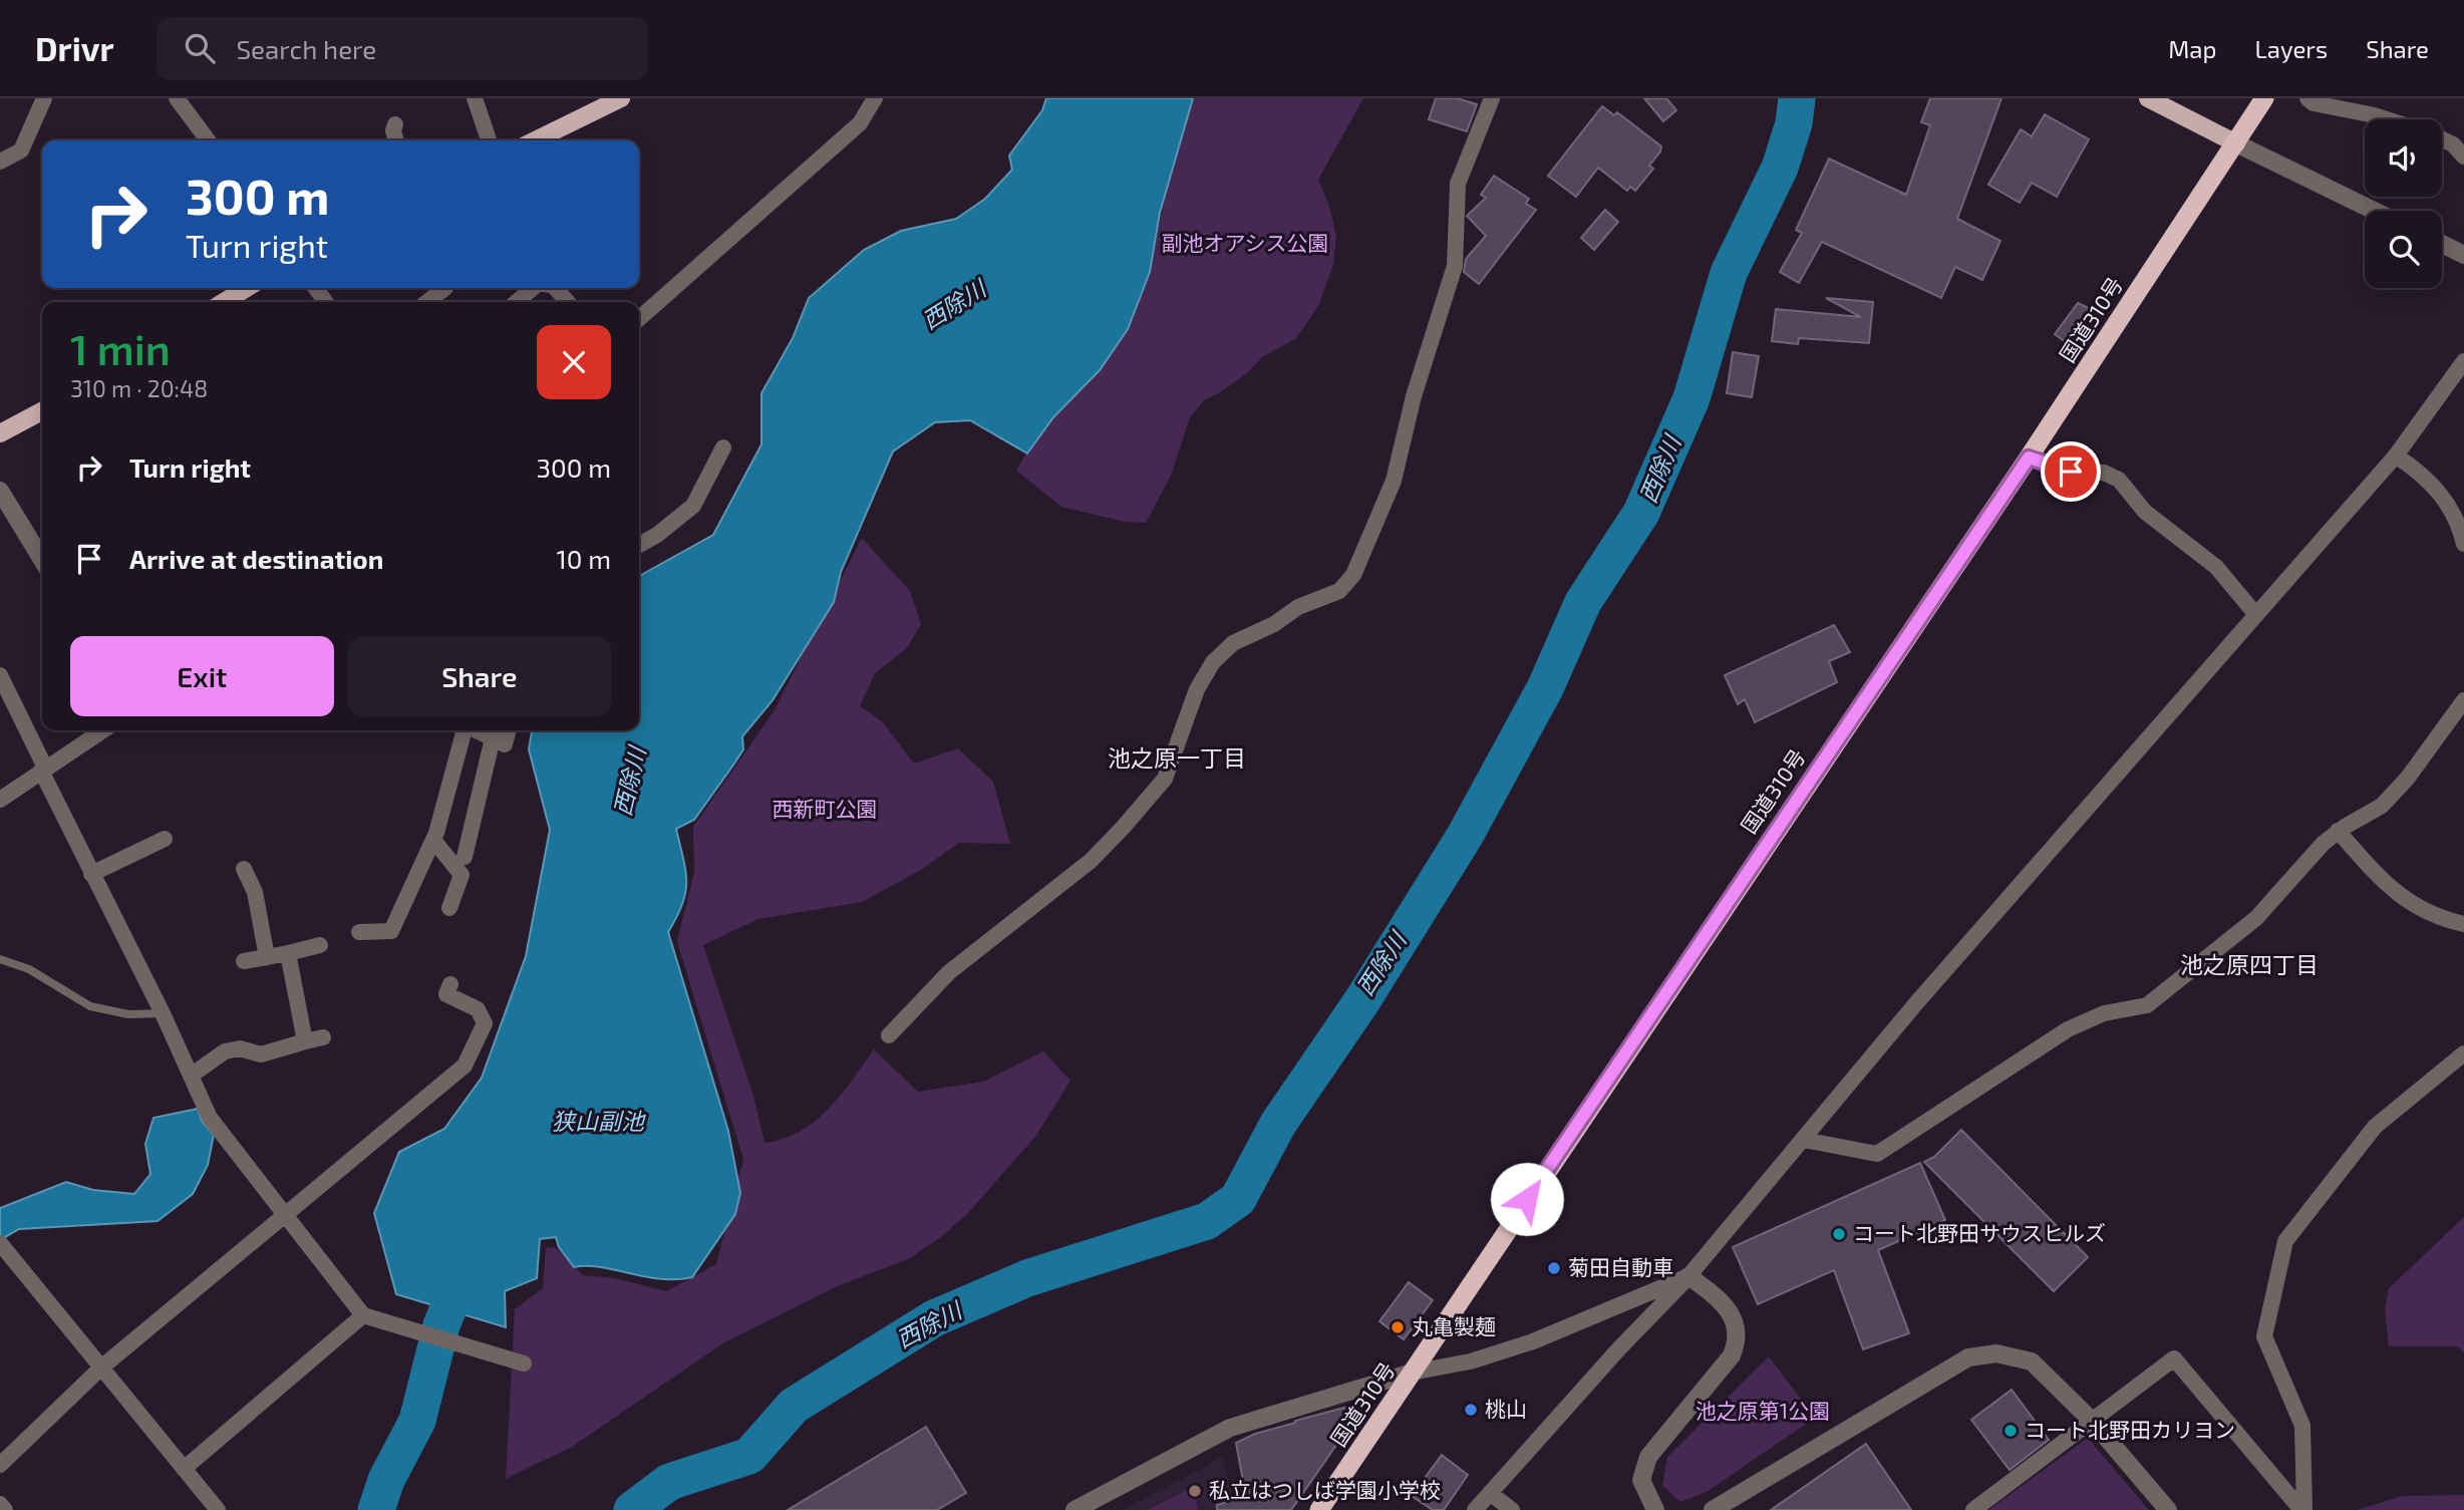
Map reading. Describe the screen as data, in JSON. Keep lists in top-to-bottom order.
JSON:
{
  "streets": {
    "highway": ["国道310号"]
  },
  "districts": ["池之原一丁目", "池之原四丁目"],
  "water": ["西除川", "狭山副池"],
  "parks": ["副池オアシス公園", "西新町公園", "池之原第1公園"],
  "places": [
    "コート北野田サウスヒルズ",
    "菊田自動車",
    "丸亀製麺",
    "桃山",
    "コート北野田カリヨン",
    "私立はつしば学園小学校"
  ],
  "page": {
    "header": "Drivr",
    "search": "Search here",
    "nav": ["Map", "Layers", "Share"],
    "turn": ["300 m", "Turn right"],
    "heading": ["1 min", "310 m · 20:48"],
    "list": [
      {
        "name": "Turn right",
        "value": "300 m"
      },
      {
        "name": "Arrive at destination",
        "value": "10 m"
      }
    ],
    "buttons": ["Exit", "Share"]
  }
}
